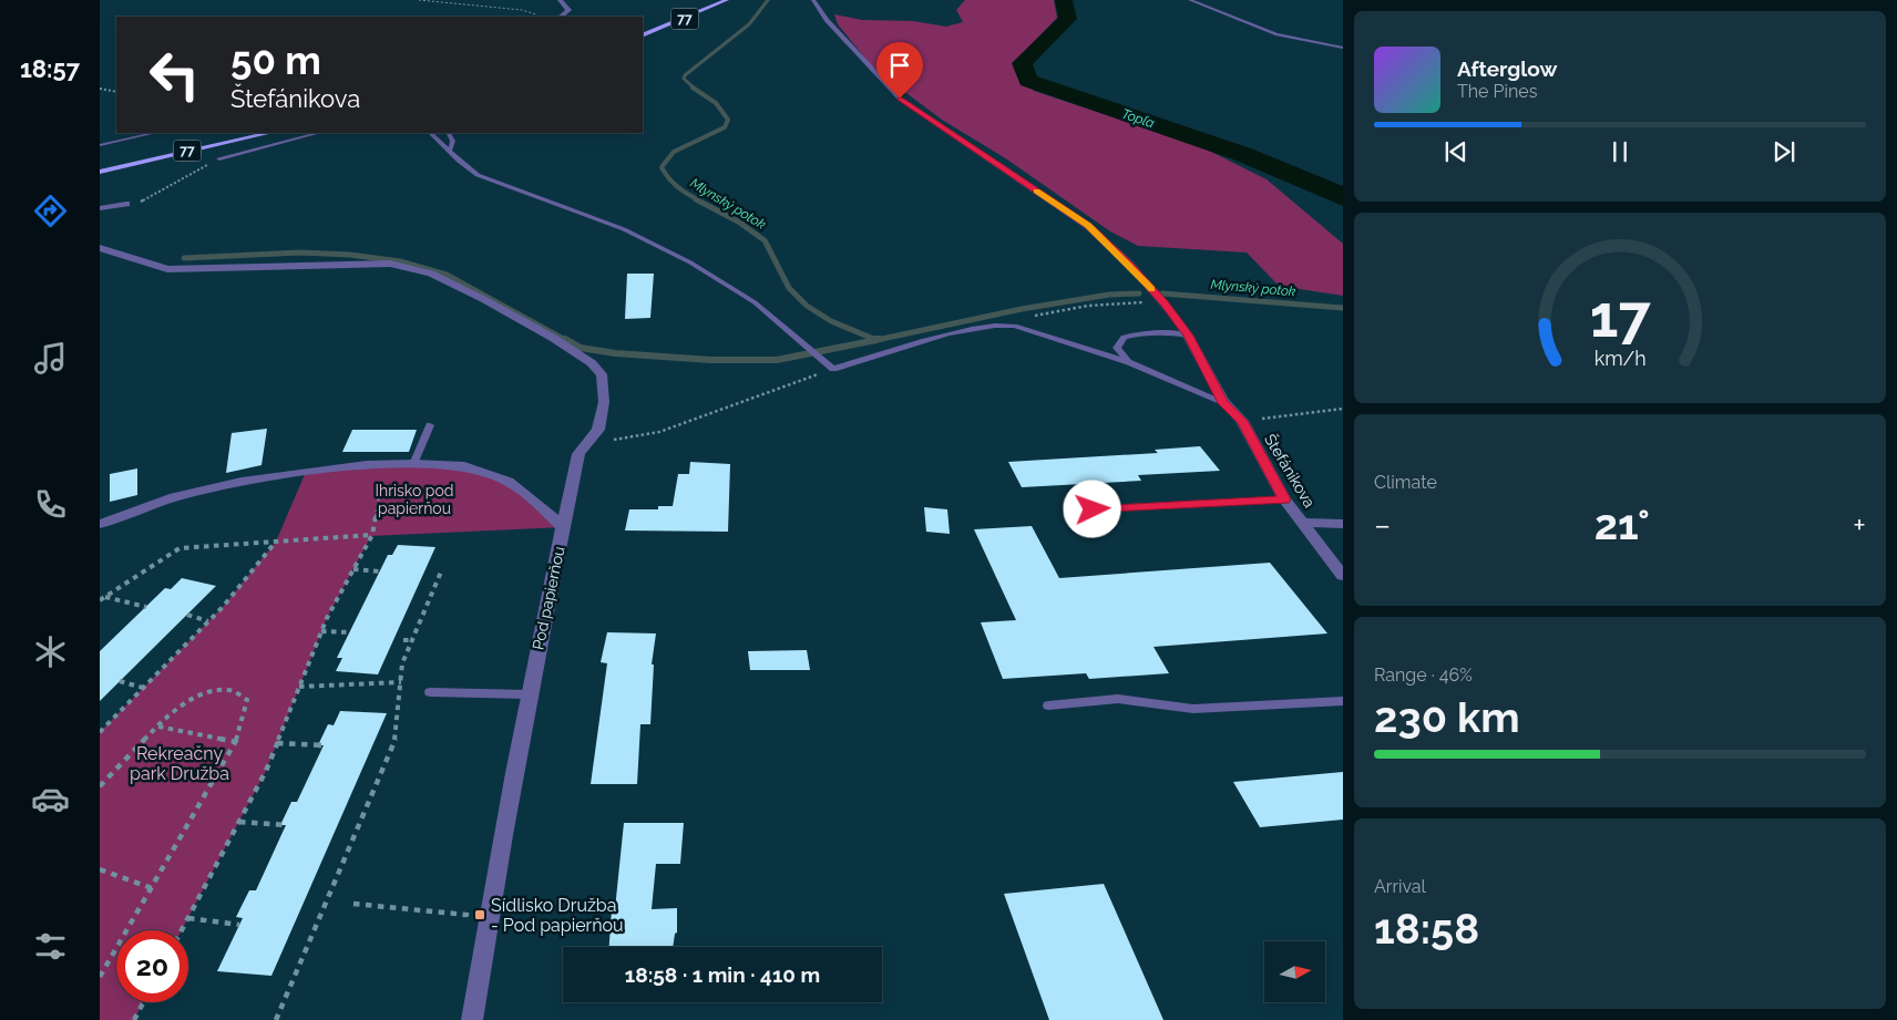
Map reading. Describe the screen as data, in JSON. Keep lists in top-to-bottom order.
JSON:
{
  "streets": {
    "main road": ["77"],
    "street": ["Štefánikova", "Pod papierňou"]
  },
  "water": ["Topľa", "Mlynský potok"],
  "parks": ["Ihrisko pod papierňou", "Rekreačny park Družba"],
  "places": {
    "transit": ["Sídlisko Družba - Pod papierňou"]
  },
  "north": "right",
  "page": {
    "tabs": "18:57",
    "turn": ["50 m", "Štefánikova"],
    "song": ["Afterglow", "The Pines"],
    "tile": [
      "Climate",
      ["Range · 46%", "230 km"],
      ["Arrival", "18:58"]
    ],
    "heat": ["−", "21°", "+"],
    "limit": "20",
    "trip": "18:58 · 1 min · 410 m",
    "gauge": ["17", "km/h"]
  }
}
